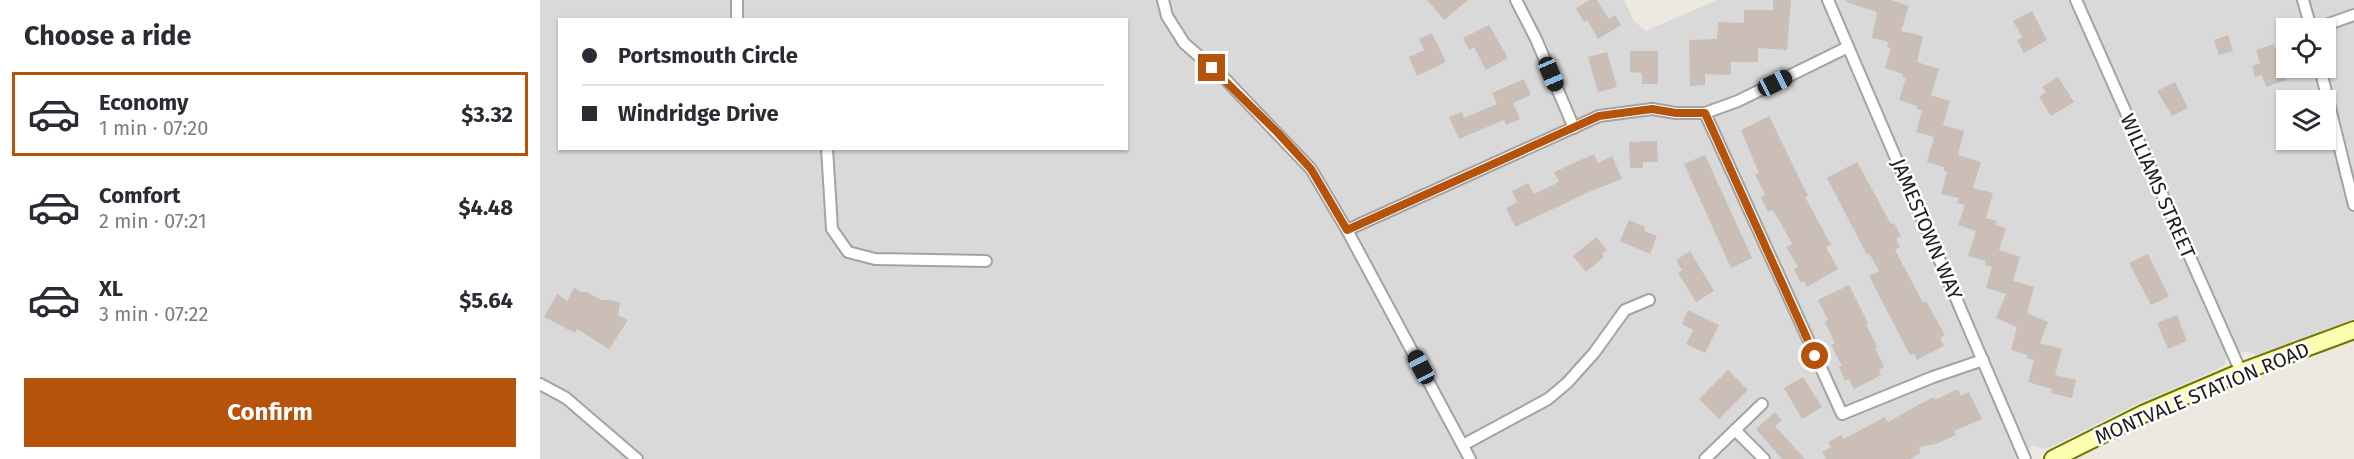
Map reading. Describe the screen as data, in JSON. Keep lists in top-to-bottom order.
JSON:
{
  "streets": {
    "street": ["WILLIAMS STREET", "JAMESTOWN WAY", "MONTVALE STATION ROAD"]
  },
  "crossings": [
    ["WILLIAMS STREET", "MONTVALE STATION ROAD"]
  ],
  "page": {
    "heading": "Choose a ride",
    "banner": ["Portsmouth Circle", "Windridge Drive"],
    "list": [
      {
        "name": "Economy",
        "note": "1 min · 07:20",
        "value": "$3.32"
      },
      {
        "name": "Comfort",
        "note": "2 min · 07:21",
        "value": "$4.48"
      },
      {
        "name": "XL",
        "note": "3 min · 07:22",
        "value": "$5.64"
      }
    ],
    "buttons": "Confirm"
  }
}
